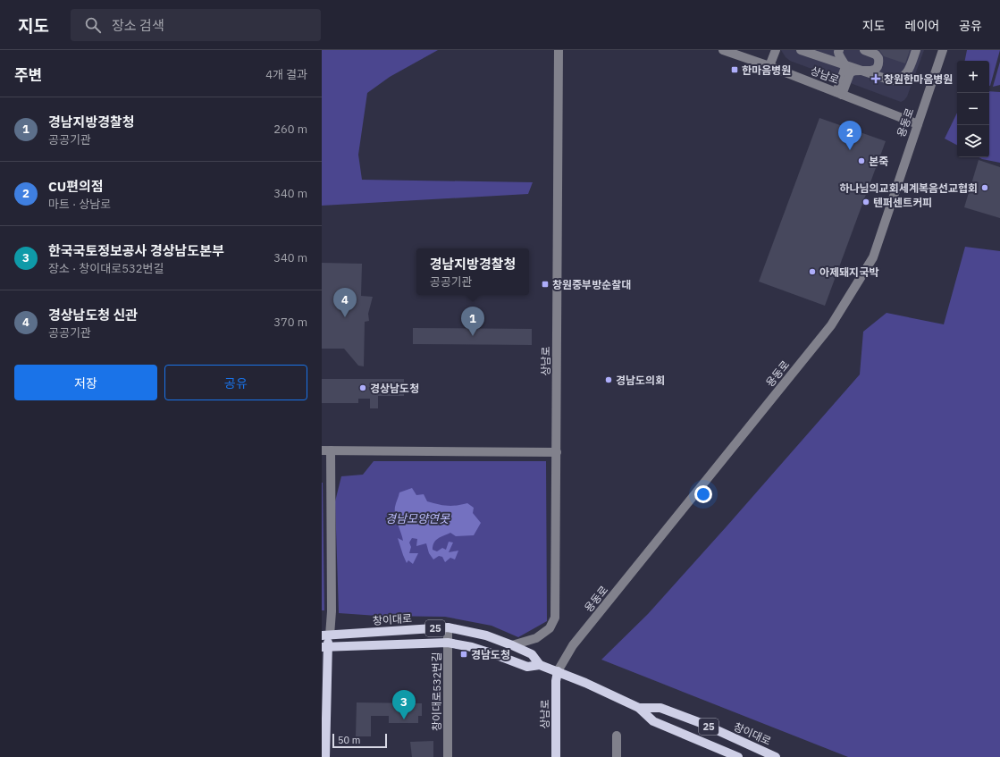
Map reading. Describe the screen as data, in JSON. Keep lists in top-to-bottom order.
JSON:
{
  "streets": {
    "main road": ["상남로", "창이대로", "25"],
    "street": ["용동로", "창이대로532번길"]
  },
  "crossings": [
    ["상남로", "용동로"],
    ["상남로", "창이대로"],
    ["용동로", "창이대로"],
    ["창이대로", "창이대로532번길"]
  ],
  "water": ["경남모양연못"],
  "places": {
    "transit": ["한마음병원", "창원중부방순찰대", "경남도청"],
    "health": ["창원한마음병원"],
    "other": [
      "본죽",
      "하나님의교회세계복음선교협회",
      "텐퍼센트커피",
      "아제돼지국박",
      "경남도의회",
      "경상남도청"
    ]
  },
  "scale_bar": "50 m",
  "page": {
    "header": "지도",
    "search": "장소 검색",
    "nav": ["지도", "레이어", "공유"],
    "heading": ["주변", "4개 결과"],
    "map_buttons": ["+", "−"],
    "list": [
      {
        "mark": "1",
        "name": "경남지방경찰청",
        "note": "공공기관",
        "value": "260 m"
      },
      {
        "mark": "2",
        "name": "CU편의점",
        "note": "마트 · 상남로",
        "value": "340 m"
      },
      {
        "mark": "3",
        "name": "한국국토정보공사 경상남도본부",
        "note": "장소 · 창이대로532번길",
        "value": "340 m"
      },
      {
        "mark": "4",
        "name": "경상남도청 신관",
        "note": "공공기관",
        "value": "370 m"
      }
    ],
    "pins": [
      "2",
      "4",
      "1",
      "3"
    ],
    "popup": ["경남지방경찰청", "공공기관"],
    "buttons": ["저장", "공유"],
    "scale": "50 m"
  }
}
